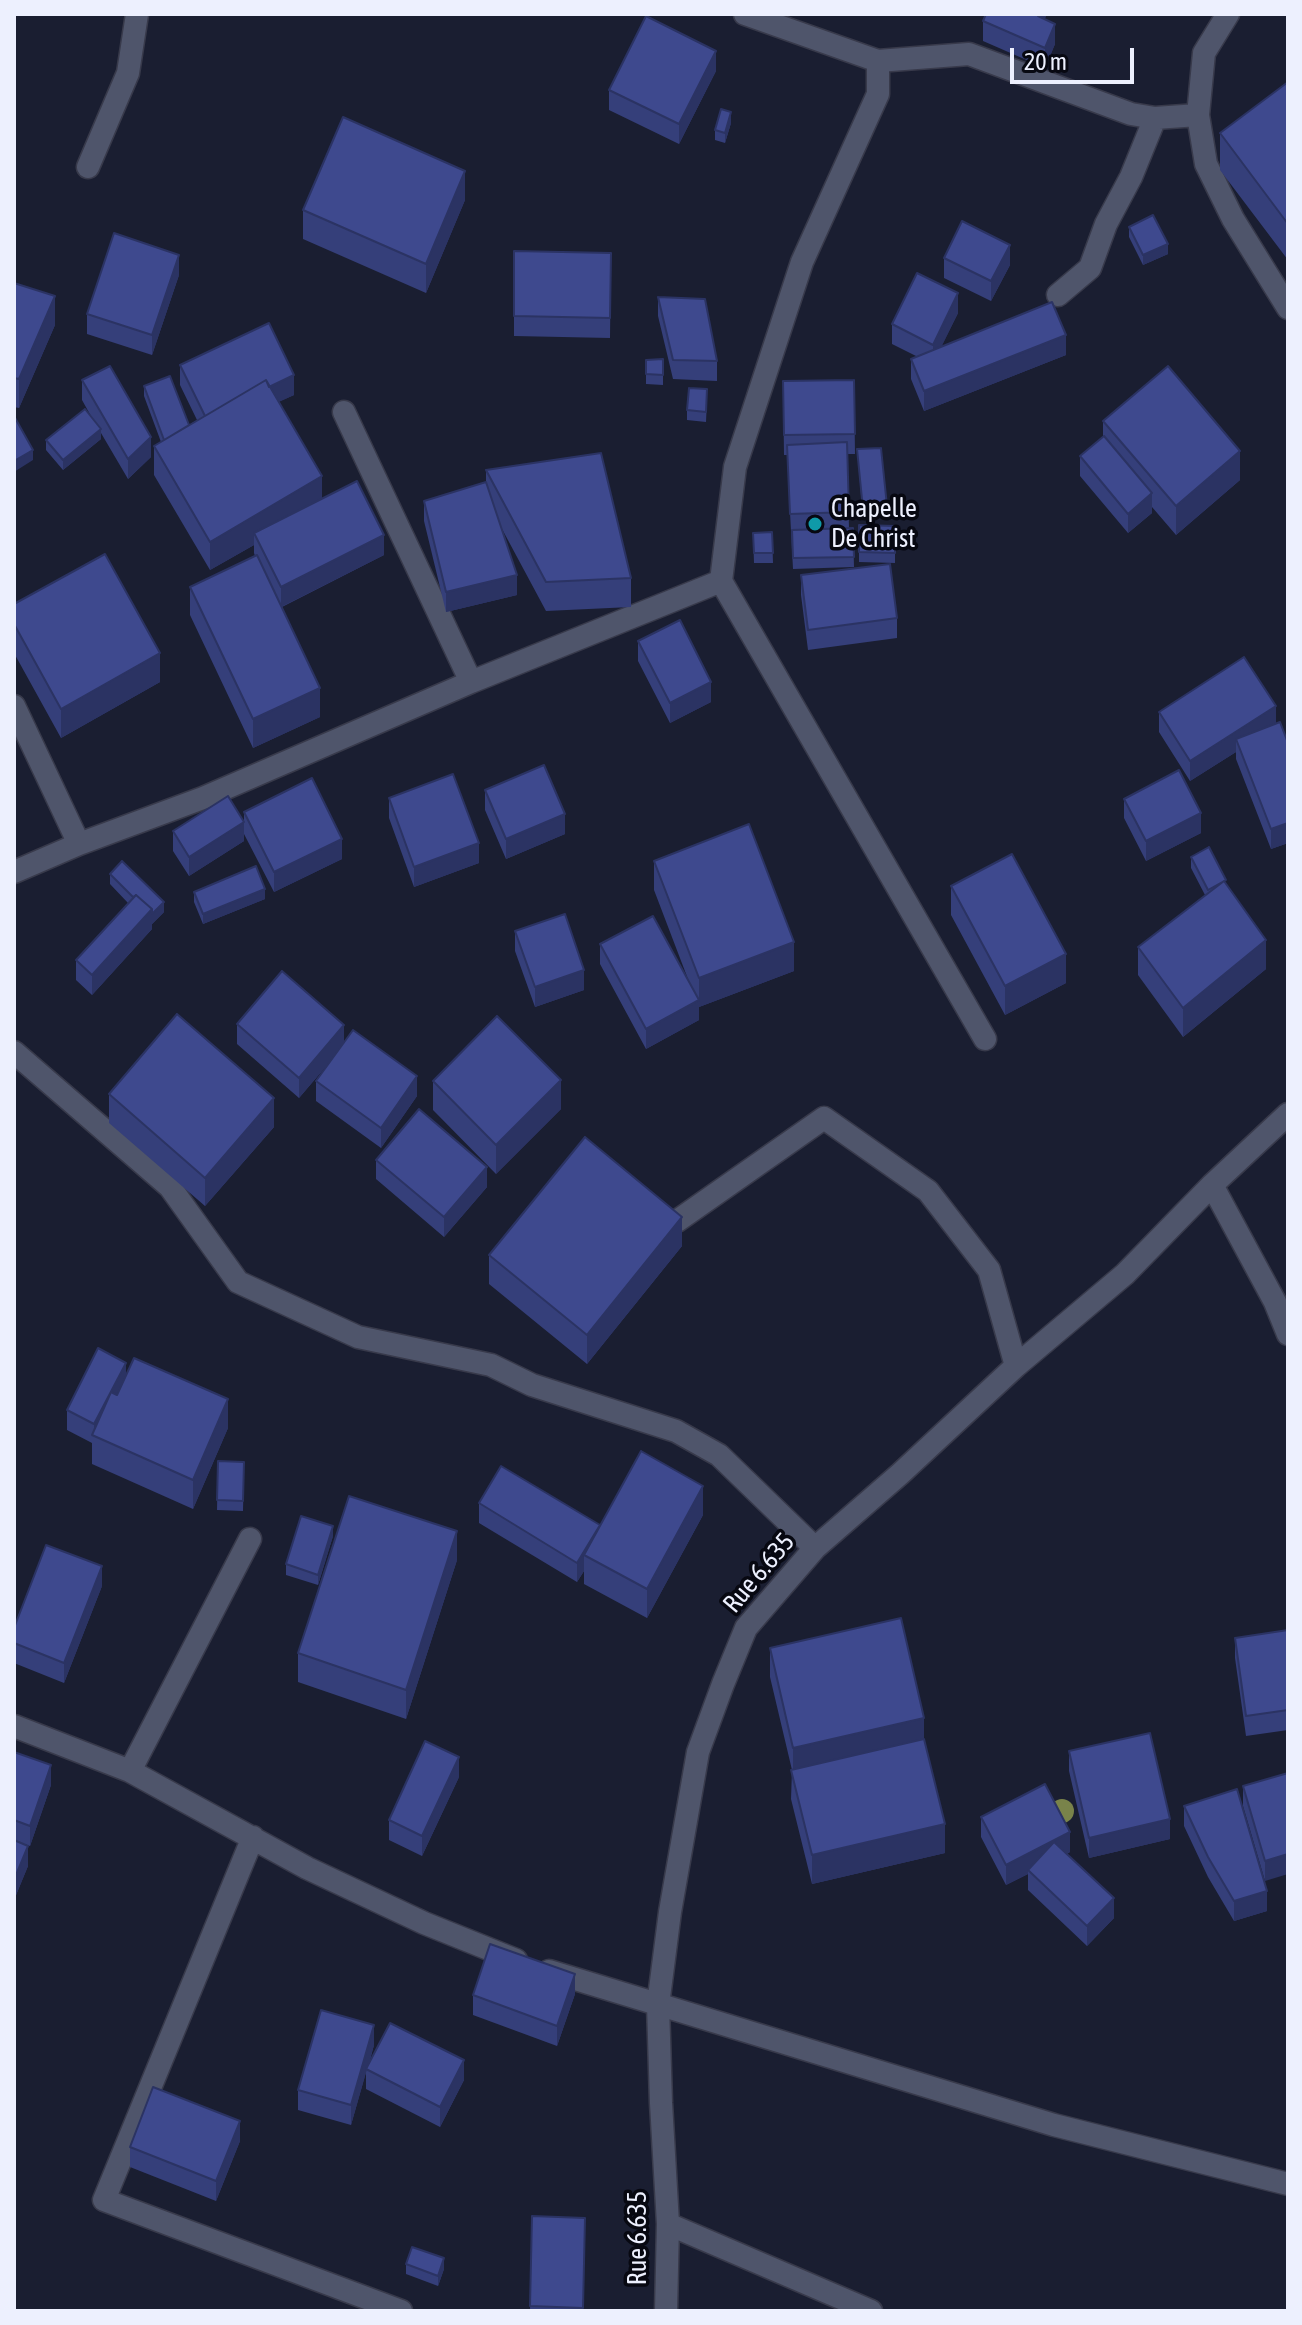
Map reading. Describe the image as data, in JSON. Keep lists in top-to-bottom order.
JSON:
{
  "streets": {
    "street": ["Rue 6.635"]
  },
  "places": ["Chapelle De Christ"],
  "scale_bar": "20 m"
}
